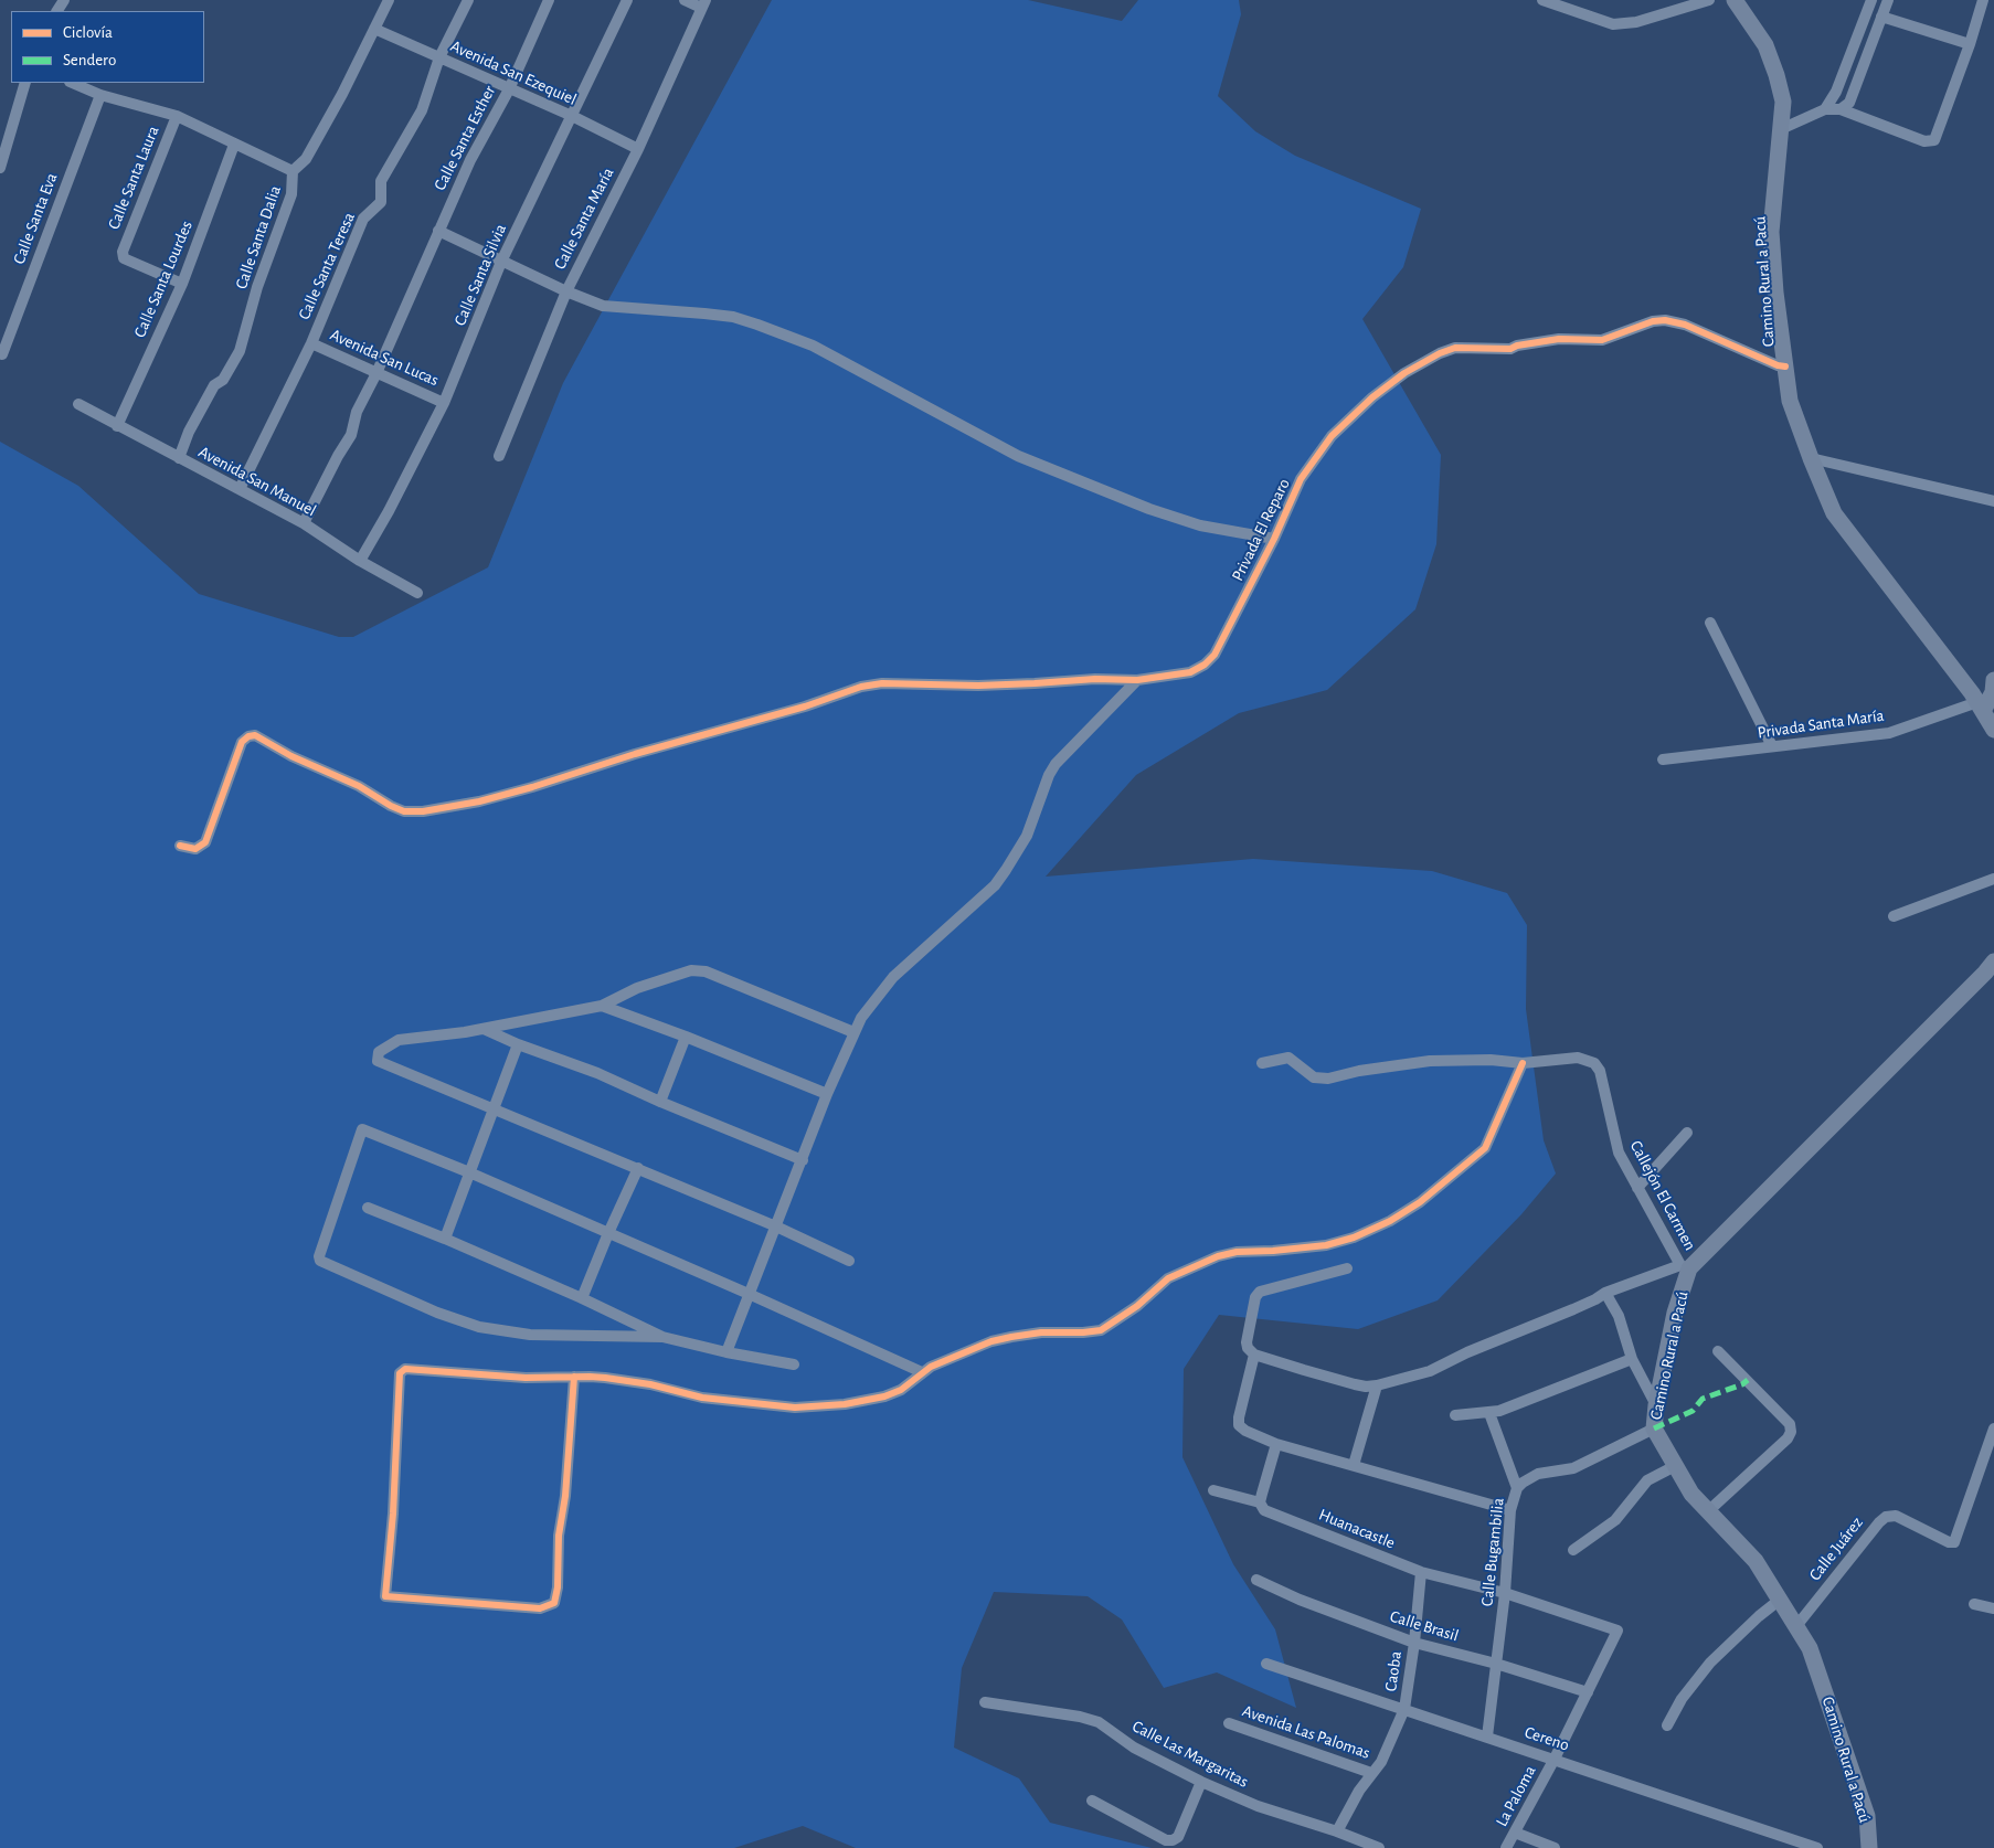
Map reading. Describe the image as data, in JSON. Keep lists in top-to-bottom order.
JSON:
{
  "streets": {
    "street": [
      "Avenida San Ezequiel",
      "Calle Santa Esther",
      "Calle Santa Laura",
      "Calle Santa Eva",
      "Calle Santa María",
      "Calle Santa Dalia",
      "Calle Santa Teresa",
      "Calle Santa Silvia",
      "Calle Santa Lourdes",
      "Camino Rural a Pacú",
      "Avenida San Lucas",
      "Avenida San Manuel",
      "Privada El Reparo",
      "Privada Santa María",
      "Callejón El Carmen",
      "Huanacastle",
      "Calle Juárez",
      "Calle Bugambilia",
      "Calle Brasil",
      "Caoba",
      "Avenida Las Palomas",
      "Cereno",
      "Calle Las Margaritas",
      "La Paloma"
    ]
  },
  "crossings": [
    ["Avenida San Ezequiel", "Calle Santa Esther"],
    ["Avenida San Ezequiel", "Calle Santa María"],
    ["Avenida San Ezequiel", "Calle Santa Dalia"],
    ["Avenida San Ezequiel", "Calle Santa Teresa"],
    ["Avenida San Ezequiel", "Calle Santa Silvia"],
    ["Calle Santa Esther", "Avenida San Lucas"],
    ["Calle Santa Esther", "Avenida San Manuel"],
    ["Calle Santa Laura", "Calle Santa Lourdes"],
    ["Calle Santa Dalia", "Avenida San Manuel"],
    ["Calle Santa Teresa", "Avenida San Lucas"],
    ["Calle Santa Teresa", "Avenida San Manuel"],
    ["Calle Santa Silvia", "Avenida San Lucas"],
    ["Calle Santa Silvia", "Avenida San Manuel"],
    ["Calle Santa Lourdes", "Avenida San Manuel"],
    ["Camino Rural a Pacú", "Privada El Reparo"],
    ["Camino Rural a Pacú", "Privada Santa María"],
    ["Camino Rural a Pacú", "Callejón El Carmen"],
    ["Camino Rural a Pacú", "Calle Juárez"],
    ["Camino Rural a Pacú", "Calle Bugambilia"],
    ["Huanacastle", "Calle Bugambilia"],
    ["Huanacastle", "Caoba"],
    ["Huanacastle", "La Paloma"],
    ["Calle Bugambilia", "Calle Brasil"],
    ["Calle Bugambilia", "Cereno"],
    ["Calle Brasil", "Caoba"],
    ["Calle Brasil", "La Paloma"],
    ["Caoba", "Avenida Las Palomas"],
    ["Caoba", "Cereno"],
    ["Caoba", "Calle Las Margaritas"],
    ["Cereno", "La Paloma"]
  ],
  "legend": ["Ciclovía", "Sendero"]
}
